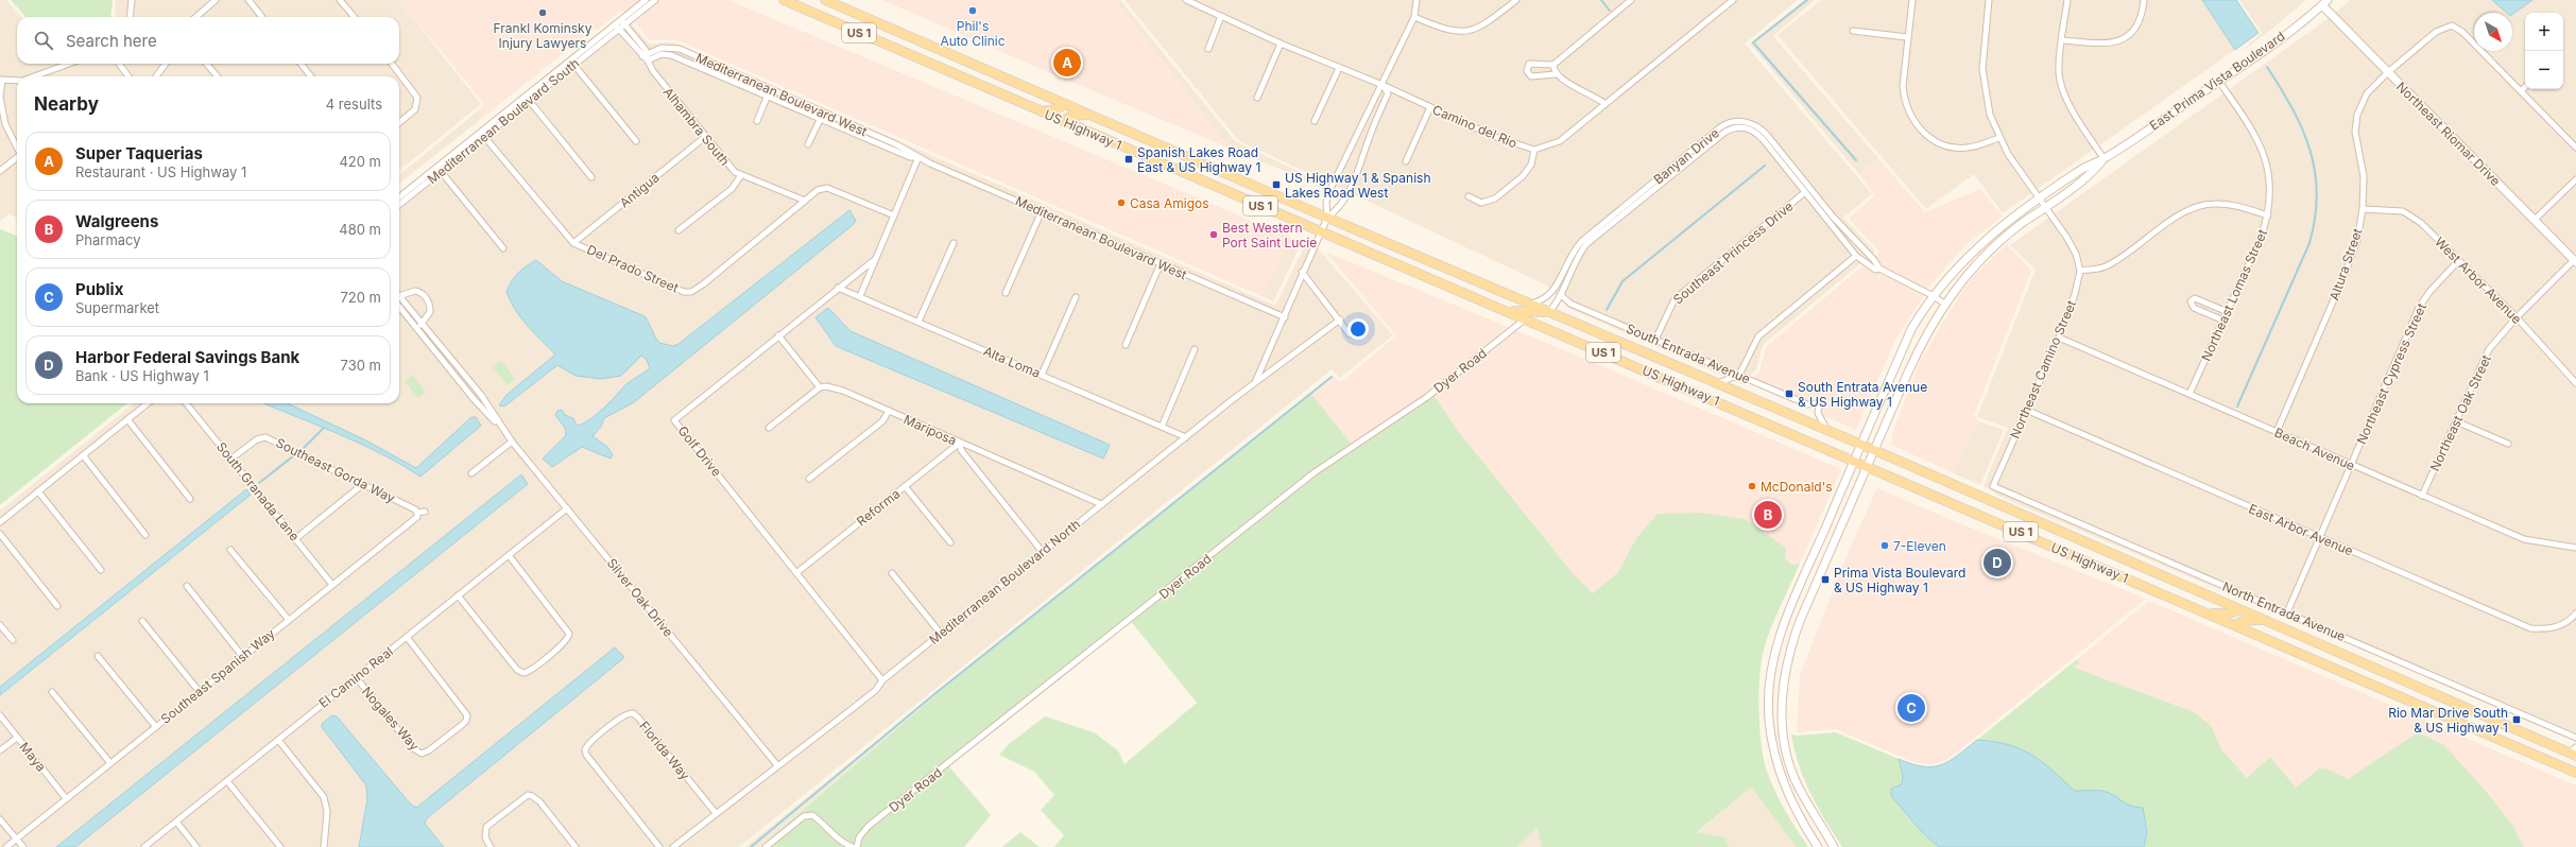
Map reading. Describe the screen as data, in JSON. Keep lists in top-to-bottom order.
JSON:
{
  "streets": {
    "main road": ["US 1", "US Highway 1"],
    "street": [
      "East Prima Vista Boulevard",
      "Mediterranean Boulevard West",
      "Mediterranean Boulevard South",
      "Alhambra South",
      "Camino del Rio",
      "Northeast Riomar Drive",
      "Banyan Drive",
      "Antigua",
      "Southeast Princess Drive",
      "Altura Street",
      "Del Prado Street",
      "West Arbor Avenue",
      "Northeast Lomas Street",
      "South Entrada Avenue",
      "Alta Loma",
      "Northeast Camino Street",
      "Dyer Road",
      "Northeast Cypress Street",
      "Northeast Oak Street",
      "Mariposa",
      "Beach Avenue",
      "Golf Drive",
      "Southeast Gorda Way",
      "South Granada Lane",
      "Reforma",
      "East Arbor Avenue",
      "Mediterranean Boulevard North",
      "Silver Oak Drive",
      "North Entrada Avenue",
      "Southeast Spanish Way",
      "El Camino Real",
      "Nogales Way",
      "Florida Way",
      "Maya"
    ]
  },
  "crossings": [
    ["East Prima Vista Boulevard", "US Highway 1"],
    ["East Prima Vista Boulevard", "Northeast Riomar Drive"],
    ["East Prima Vista Boulevard", "Banyan Drive"],
    ["East Prima Vista Boulevard", "Northeast Lomas Street"],
    ["East Prima Vista Boulevard", "Northeast Camino Street"],
    ["Mediterranean Boulevard West", "Alhambra South"],
    ["Mediterranean Boulevard West", "Golf Drive"],
    ["Mediterranean Boulevard South", "Alhambra South"],
    ["Mediterranean Boulevard South", "Del Prado Street"],
    ["Alhambra South", "Antigua"],
    ["Alhambra South", "Del Prado Street"],
    ["US Highway 1", "Banyan Drive"],
    ["US Highway 1", "South Entrada Avenue"],
    ["US Highway 1", "Dyer Road"],
    ["Northeast Riomar Drive", "Altura Street"],
    ["Northeast Riomar Drive", "Northeast Oak Street"],
    ["Banyan Drive", "Southeast Princess Drive"],
    ["Banyan Drive", "South Entrada Avenue"],
    ["Antigua", "Del Prado Street"],
    ["Southeast Princess Drive", "South Entrada Avenue"],
    ["Altura Street", "West Arbor Avenue"],
    ["Altura Street", "Beach Avenue"],
    ["West Arbor Avenue", "Northeast Cypress Street"],
    ["West Arbor Avenue", "Northeast Oak Street"],
    ["Northeast Lomas Street", "Beach Avenue"],
    ["Alta Loma", "Golf Drive"],
    ["Alta Loma", "Mediterranean Boulevard North"],
    ["Northeast Camino Street", "Beach Avenue"],
    ["Northeast Camino Street", "East Arbor Avenue"],
    ["Northeast Camino Street", "North Entrada Avenue"],
    ["Northeast Cypress Street", "Beach Avenue"],
    ["Northeast Cypress Street", "East Arbor Avenue"],
    ["Northeast Cypress Street", "North Entrada Avenue"],
    ["Northeast Oak Street", "Beach Avenue"],
    ["Mariposa", "Reforma"],
    ["Mariposa", "Mediterranean Boulevard North"],
    ["Golf Drive", "Reforma"],
    ["Golf Drive", "Mediterranean Boulevard North"],
    ["Southeast Gorda Way", "South Granada Lane"],
    ["Southeast Gorda Way", "Southeast Spanish Way"],
    ["South Granada Lane", "Southeast Spanish Way"],
    ["Mediterranean Boulevard North", "Silver Oak Drive"],
    ["Mediterranean Boulevard North", "Florida Way"],
    ["Silver Oak Drive", "El Camino Real"],
    ["Southeast Spanish Way", "Maya"],
    ["El Camino Real", "Nogales Way"]
  ],
  "places": {
    "other": [
      "Phil's Auto Clinic",
      "Frankl Kominsky Injury Lawyers",
      "Casa Amigos",
      "Best Western Port Saint Lucie",
      "McDonald's",
      "7-Eleven"
    ],
    "transit": [
      "Spanish Lakes Road East & US Highway 1",
      "US Highway 1 & Spanish Lakes Road West",
      "South Entrata Avenue & US Highway 1",
      "Prima Vista Boulevard & US Highway 1",
      "Rio Mar Drive South & US Highway 1"
    ]
  },
  "north": "bottom right",
  "page": {
    "map_buttons": ["+", "−"],
    "search": "Search here",
    "pins": [
      "A",
      "B",
      "D",
      "C"
    ],
    "heading": ["Nearby", "4 results"],
    "list": [
      {
        "mark": "A",
        "name": "Super Taquerias",
        "note": "Restaurant · US Highway 1",
        "value": "420 m"
      },
      {
        "mark": "B",
        "name": "Walgreens",
        "note": "Pharmacy",
        "value": "480 m"
      },
      {
        "mark": "C",
        "name": "Publix",
        "note": "Supermarket",
        "value": "720 m"
      },
      {
        "mark": "D",
        "name": "Harbor Federal Savings Bank",
        "note": "Bank · US Highway 1",
        "value": "730 m"
      }
    ]
  }
}
